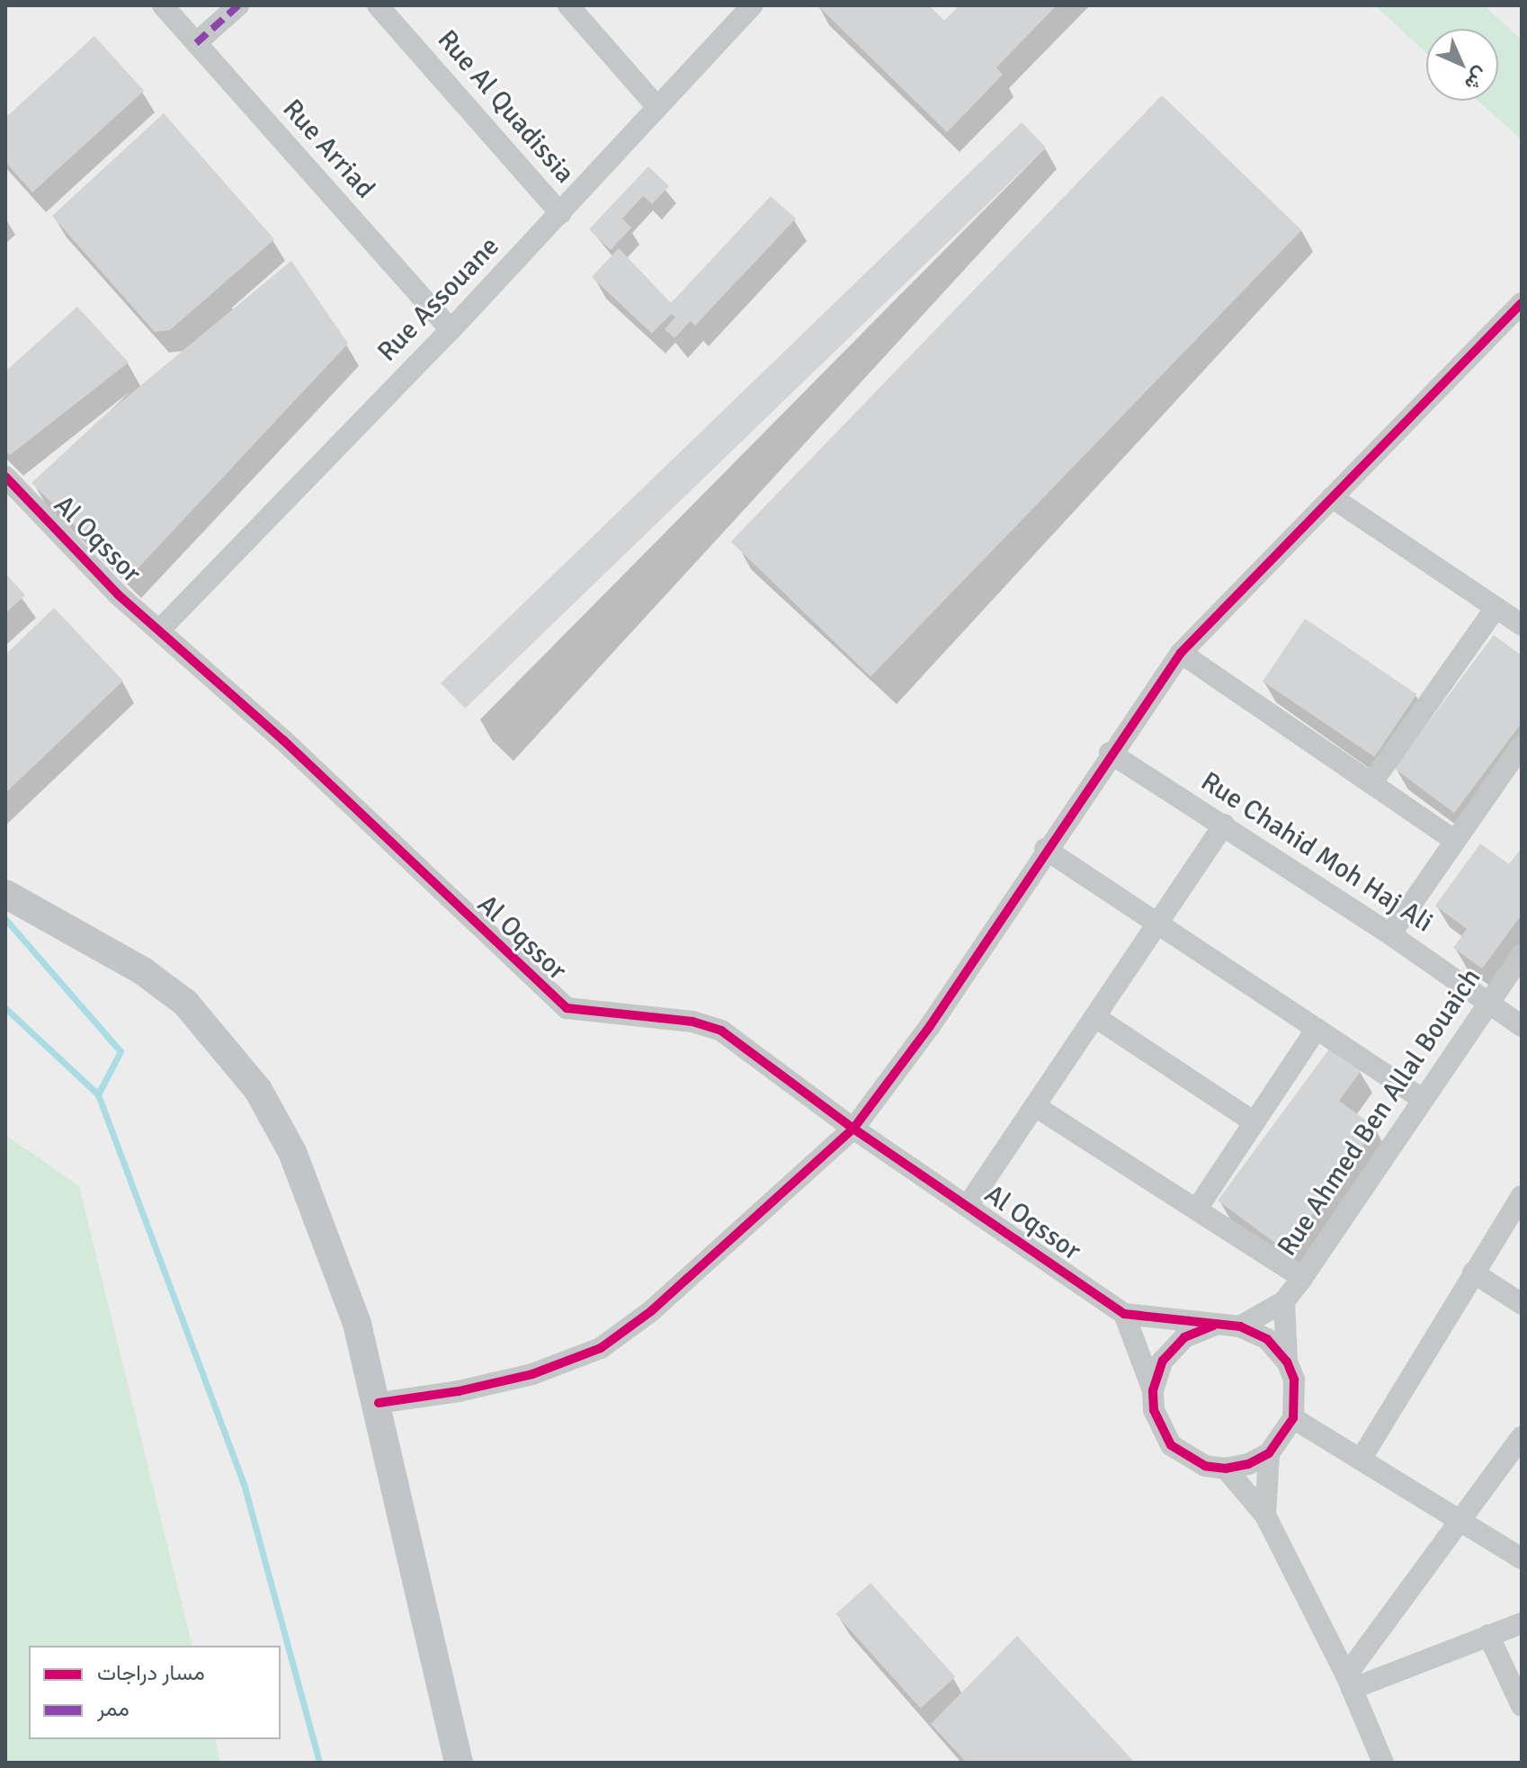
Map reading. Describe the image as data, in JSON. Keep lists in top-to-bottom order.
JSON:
{
  "streets": {
    "street": [
      "Rue Al Quadissia",
      "Rue Arriad",
      "Rue Assouane",
      "Al Oqssor",
      "Rue Chahid Moh Haj Ali",
      "Rue Ahmed Ben Allal Bouaich"
    ]
  },
  "crossings": [
    ["Rue Al Quadissia", "Rue Assouane"],
    ["Rue Arriad", "Rue Assouane"],
    ["Rue Assouane", "Al Oqssor"],
    ["Al Oqssor", "Rue Ahmed Ben Allal Bouaich"],
    ["Rue Chahid Moh Haj Ali", "Rue Ahmed Ben Allal Bouaich"]
  ],
  "legend": ["مسار دراجات", "ممر"],
  "north": "bottom right"
}
